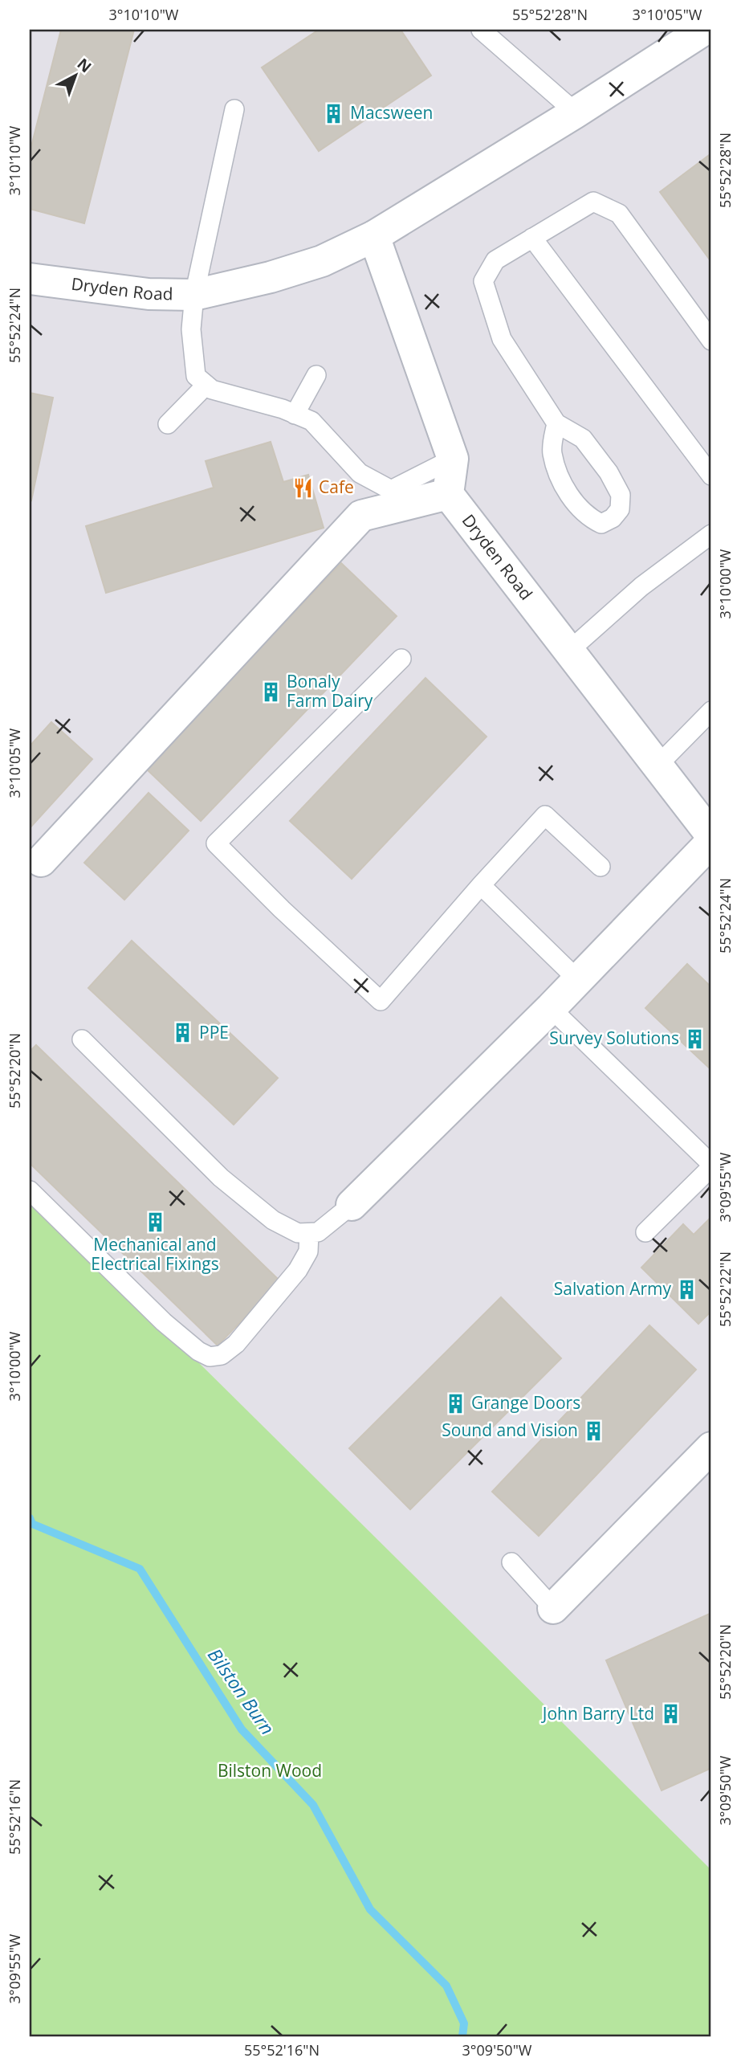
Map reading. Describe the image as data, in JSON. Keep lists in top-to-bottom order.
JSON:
{
  "streets": {
    "street": ["Dryden Road"]
  },
  "water": ["Bilston Burn"],
  "parks": ["Bilston Wood"],
  "places": {
    "building": [
      "Macsween",
      "Bonaly Farm Dairy",
      "PPE",
      "Survey Solutions",
      "Mechanical and Electrical Fixings",
      "Salvation Army",
      "Grange Doors",
      "Sound and Vision",
      "John Barry Ltd"
    ],
    "restaurant": ["Cafe"]
  },
  "north": "top right",
  "coordinates": [
    "3°10'10\"W",
    "55°52'28\"N",
    "3°10'05\"W",
    "55°52'24\"N",
    "3°10'00\"W",
    "55°52'20\"N",
    "3°09'55\"W",
    "55°52'22\"N",
    "3°09'50\"W",
    "55°52'16\"N"
  ]
}
